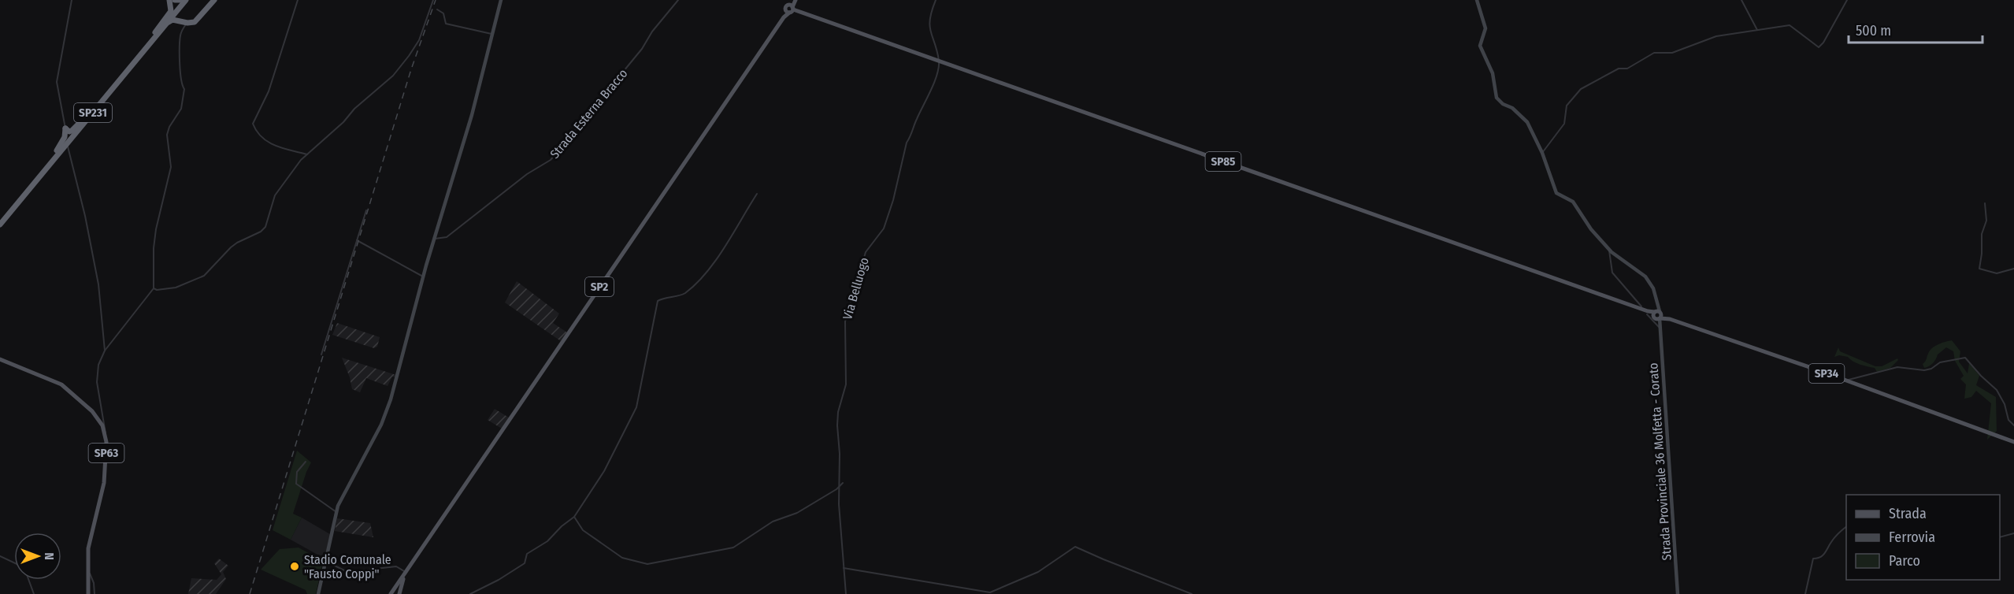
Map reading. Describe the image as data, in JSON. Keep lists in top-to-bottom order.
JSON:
{
  "streets": {
    "highway": ["SP231"],
    "main road": [
      "SP85",
      "SP2",
      "SP34",
      "SP63"
    ],
    "street": ["Strada Esterna Bracco", "Via Belluogo", "Strada Provinciale 36 Molfetta - Corato"]
  },
  "crossings": [
    ["SP85", "SP2"],
    ["SP85", "Via Belluogo"],
    ["SP85", "SP34"],
    ["SP85", "Strada Provinciale 36 Molfetta - Corato"],
    ["SP34", "Strada Provinciale 36 Molfetta - Corato"]
  ],
  "places": ["Stadio Comunale \"Fausto Coppi\""],
  "legend": ["Strada", "Ferrovia", "Parco"],
  "scale_bar": "500 m",
  "north": "right"
}
